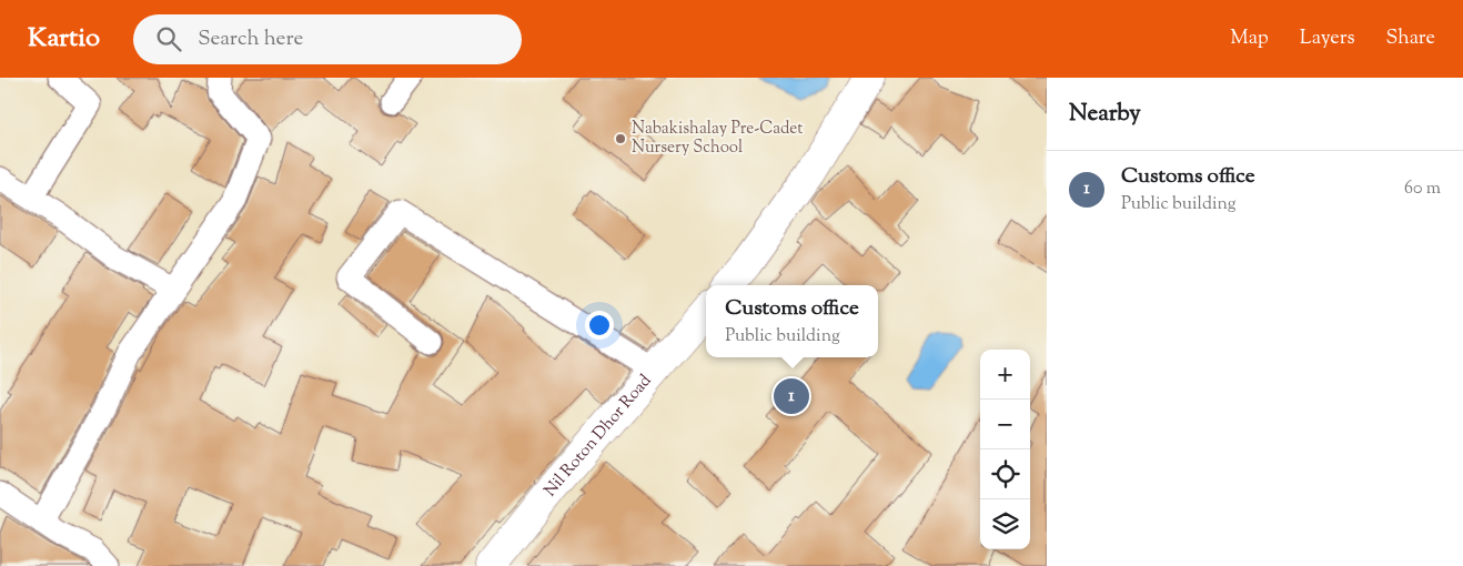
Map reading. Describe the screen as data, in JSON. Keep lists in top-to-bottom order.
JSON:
{
  "streets": {
    "street": ["Nil Roton Dhor Road"]
  },
  "places": ["Nabakishalay Pre-Cadet Nursery School"],
  "page": {
    "header": "Kartio",
    "search": "Search here",
    "nav": ["Map", "Layers", "Share"],
    "heading": "Nearby",
    "list": [
      {
        "mark": "1",
        "name": "Customs office",
        "note": "Public building",
        "value": "60 m"
      }
    ],
    "popup": ["Customs office", "Public building"],
    "map_buttons": ["+", "−"],
    "pins": "1"
  }
}
